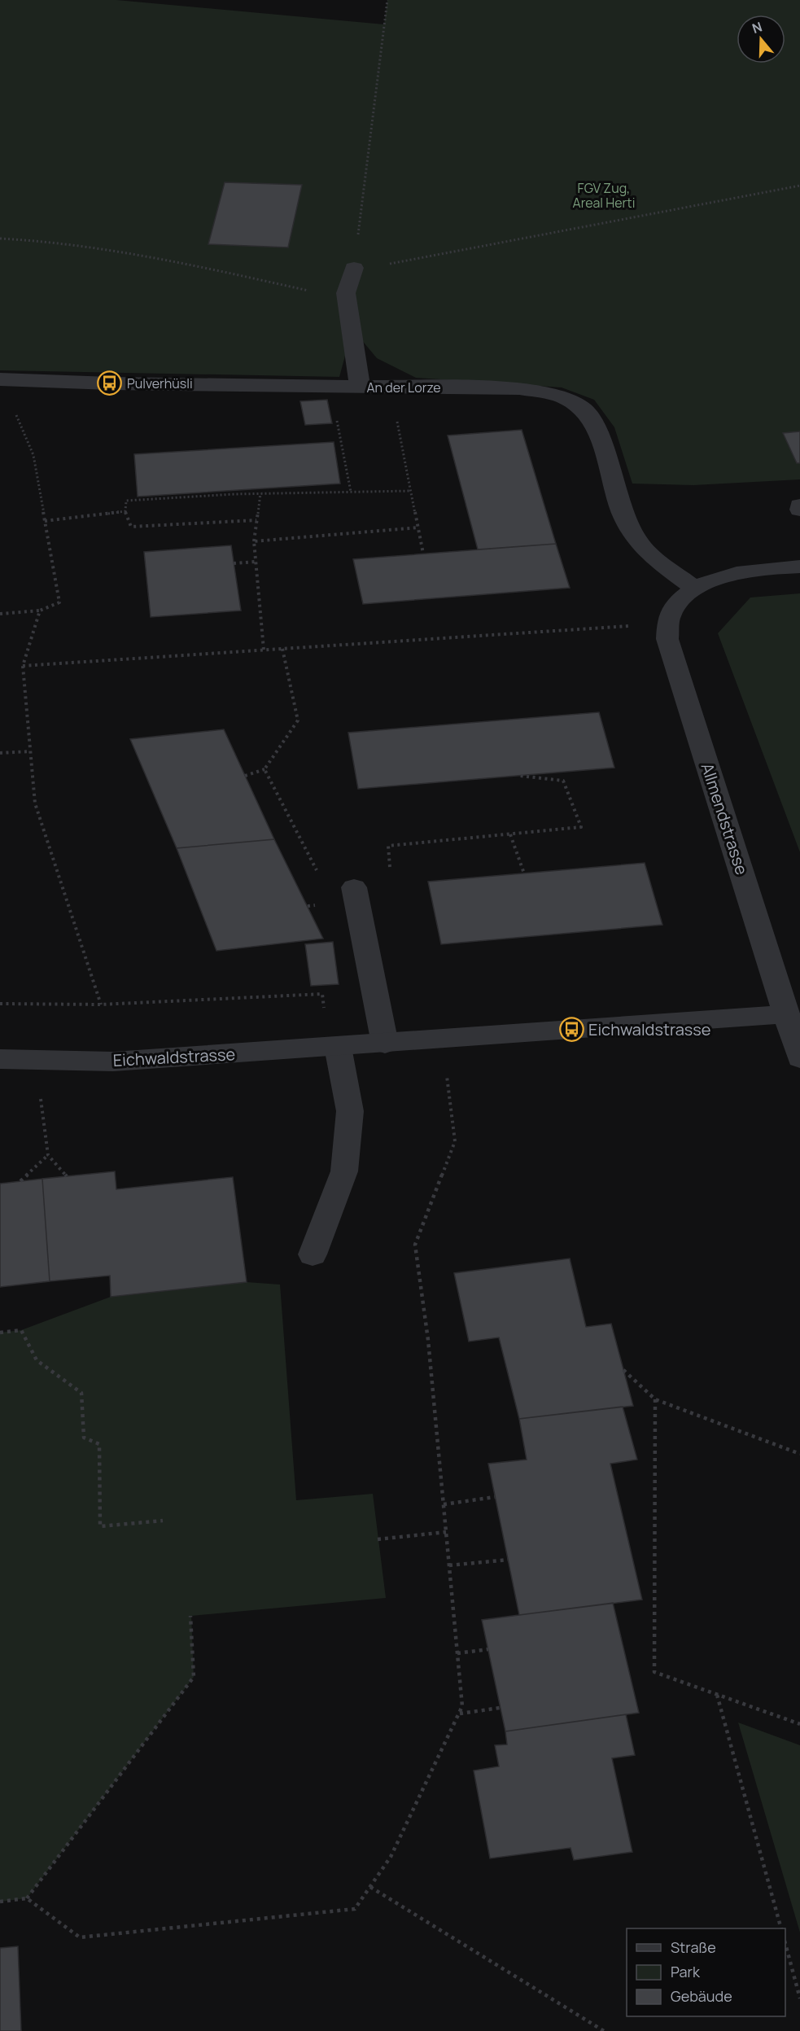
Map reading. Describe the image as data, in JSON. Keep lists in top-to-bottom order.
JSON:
{
  "streets": {
    "street": ["An der Lorze", "Allmendstrasse", "Eichwaldstrasse"]
  },
  "crossings": [
    ["Allmendstrasse", "Eichwaldstrasse"]
  ],
  "parks": ["FGV Zug, Areal Herti"],
  "places": {
    "bus stop": ["Pulverhüsli", "Eichwaldstrasse"]
  },
  "legend": ["Straße", "Park", "Gebäude"],
  "north": "top"
}
